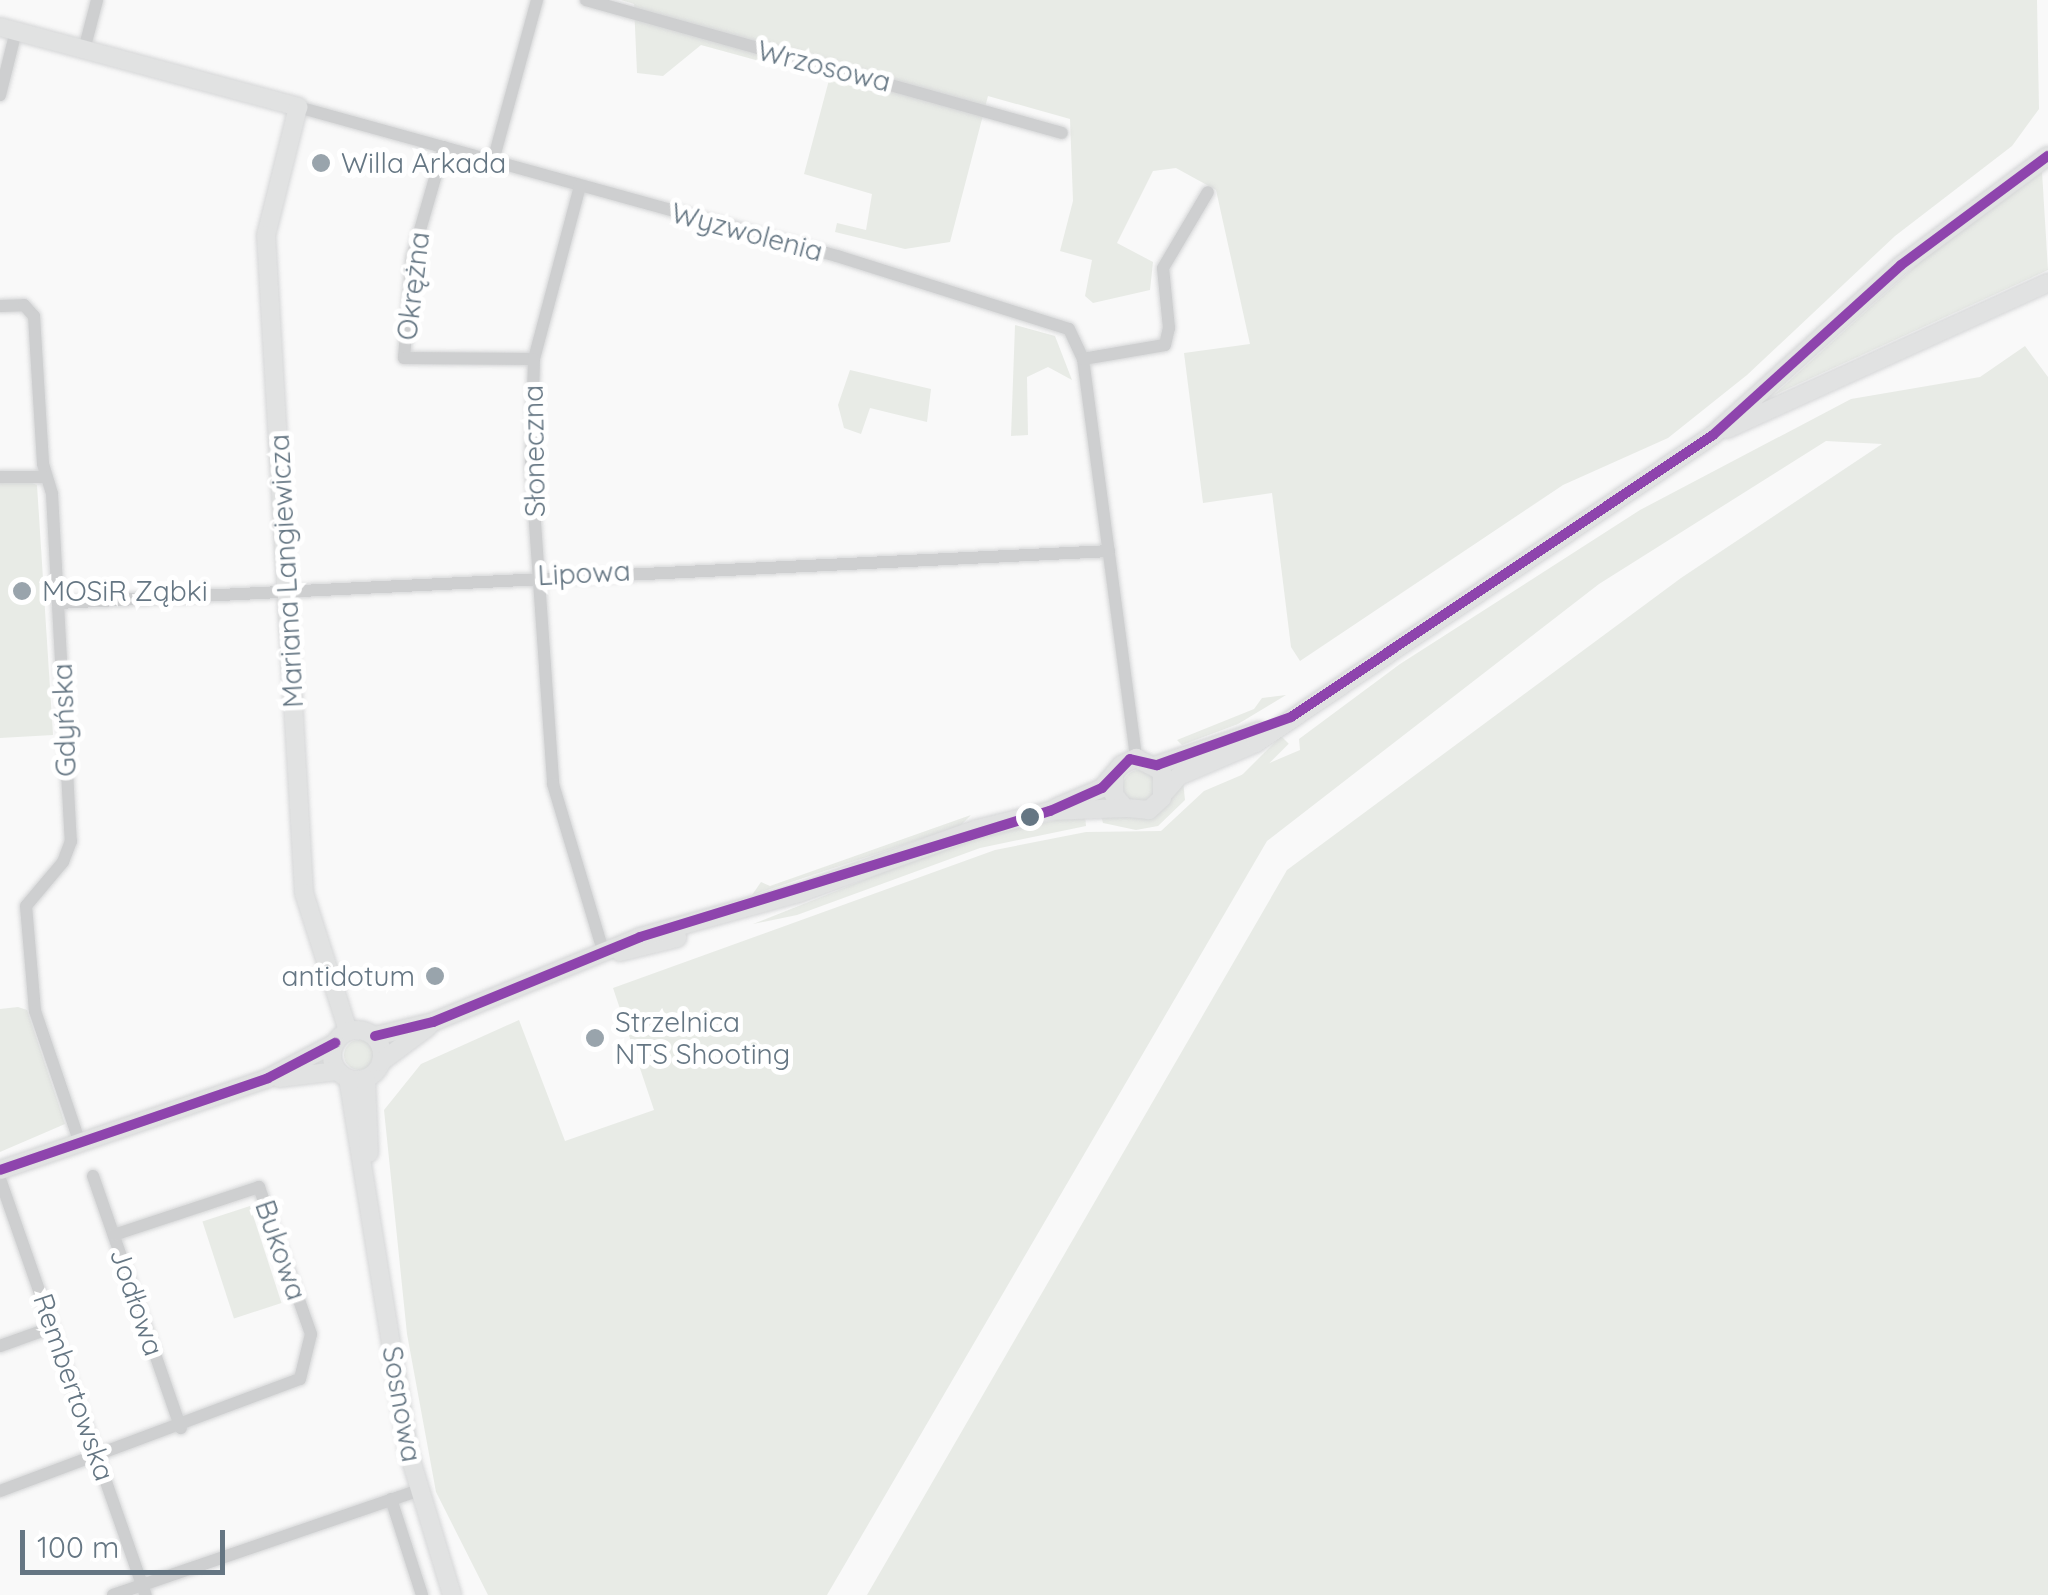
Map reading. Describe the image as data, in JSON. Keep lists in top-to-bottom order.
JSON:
{
  "streets": {
    "main road": ["Wyzwolenia", "Mariana Langiewicza", "Sosnowa"],
    "street": [
      "Wrzosowa",
      "Okrężna",
      "Słoneczna",
      "Lipowa",
      "Gdyńska",
      "Bukowa",
      "Jodłowa",
      "Rembertowska"
    ]
  },
  "crossings": [
    ["Wyzwolenia", "Okrężna"],
    ["Wyzwolenia", "Słoneczna"],
    ["Wyzwolenia", "Mariana Langiewicza"],
    ["Wyzwolenia", "Lipowa"],
    ["Okrężna", "Słoneczna"],
    ["Słoneczna", "Lipowa"],
    ["Mariana Langiewicza", "Lipowa"],
    ["Mariana Langiewicza", "Sosnowa"],
    ["Lipowa", "Gdyńska"],
    ["Bukowa", "Jodłowa"]
  ],
  "places": [
    "Willa Arkada",
    "MOSiR Ząbki",
    "antidotum",
    "Strzelnica NTS Shooting"
  ],
  "scale_bar": "100 m"
}
